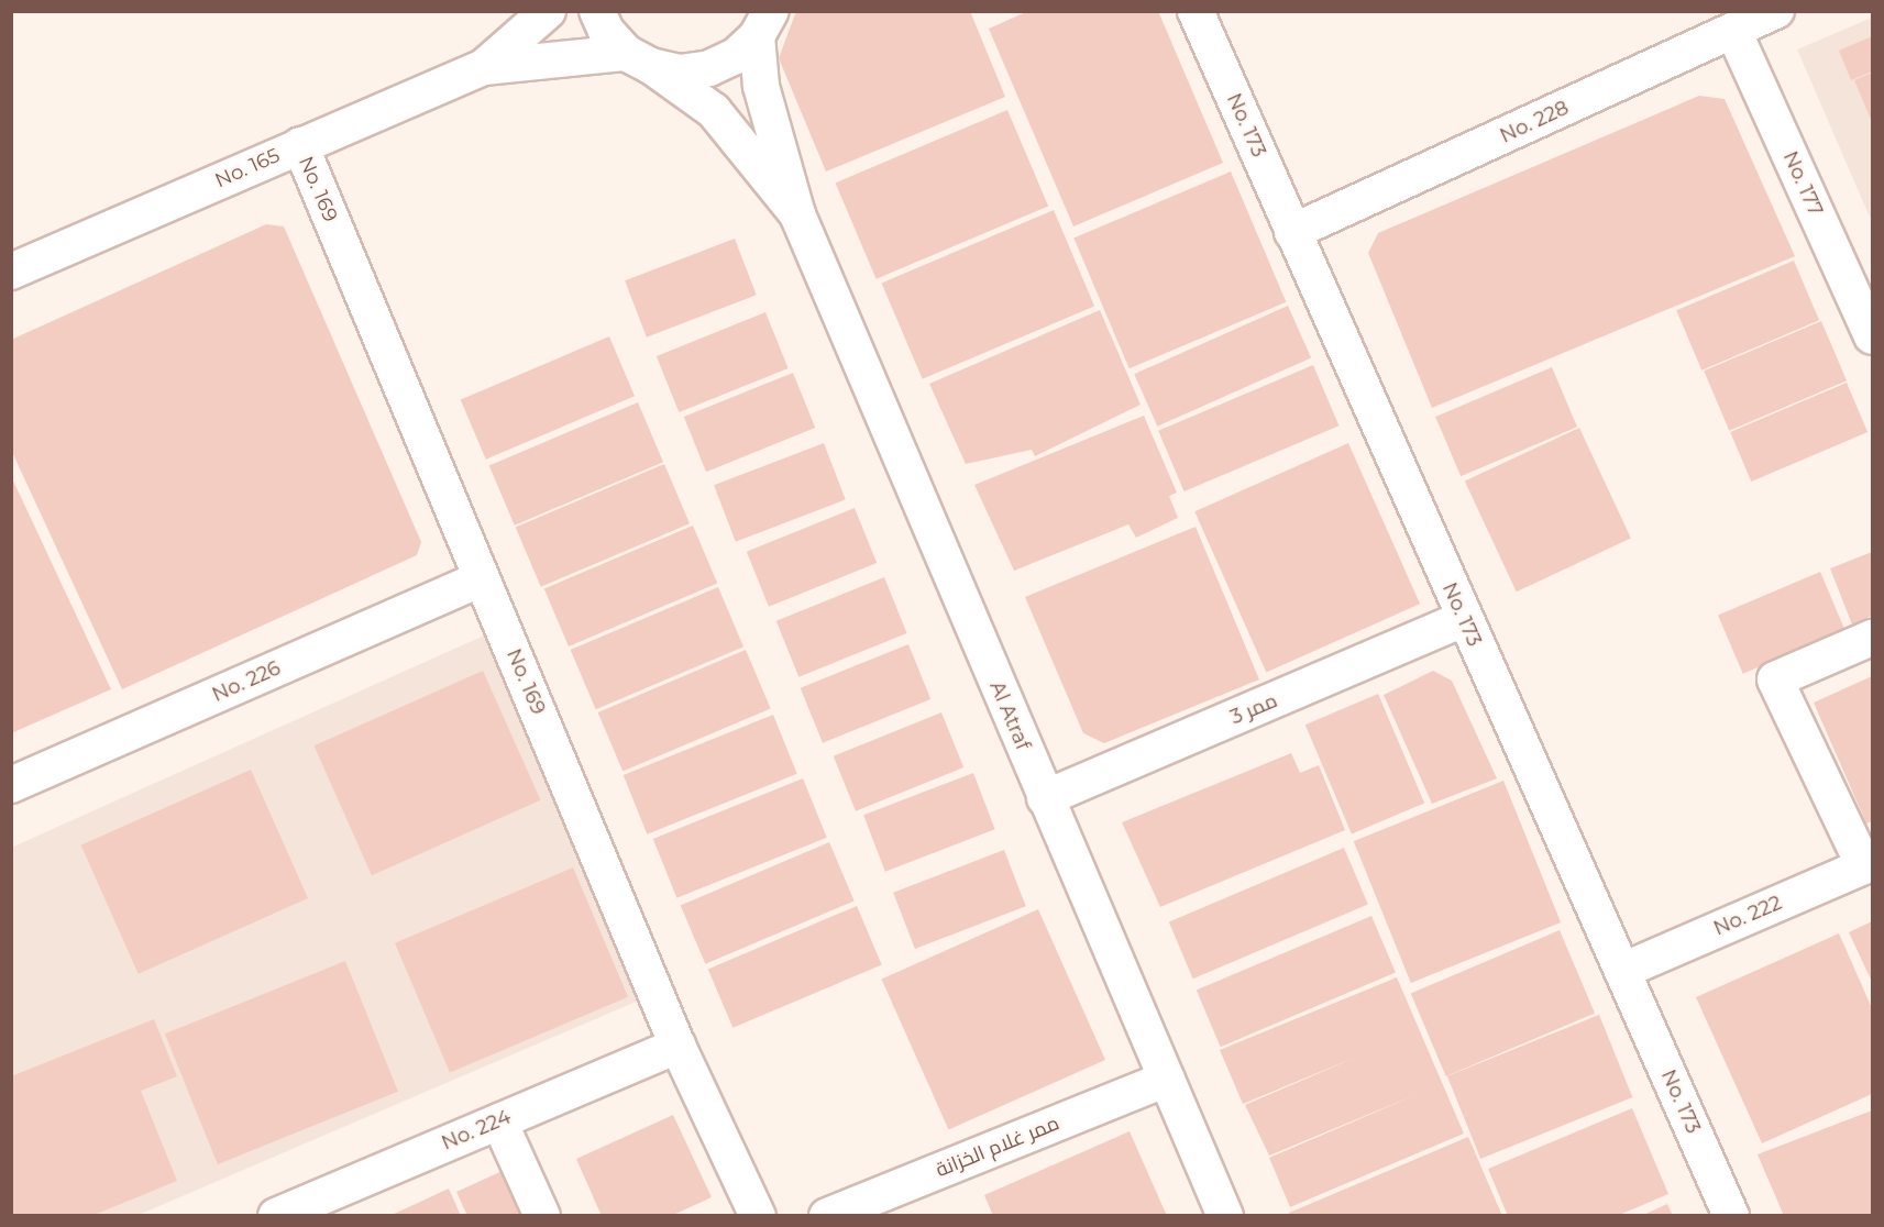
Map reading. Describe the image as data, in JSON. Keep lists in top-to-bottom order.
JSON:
{
  "streets": {
    "street": [
      "No. 228",
      "No. 173",
      "No. 165",
      "No. 177",
      "No. 169",
      "No. 226",
      "ممر 3",
      "Al Atraf",
      "No. 222",
      "No. 224",
      "ممر غلام الخزانة"
    ]
  },
  "crossings": [
    ["No. 228", "No. 173"],
    ["No. 228", "No. 177"],
    ["No. 173", "ممر 3"],
    ["No. 173", "No. 222"],
    ["No. 165", "No. 169"],
    ["No. 169", "No. 226"],
    ["No. 169", "No. 224"],
    ["ممر 3", "Al Atraf"],
    ["Al Atraf", "ممر غلام الخزانة"]
  ]
}
